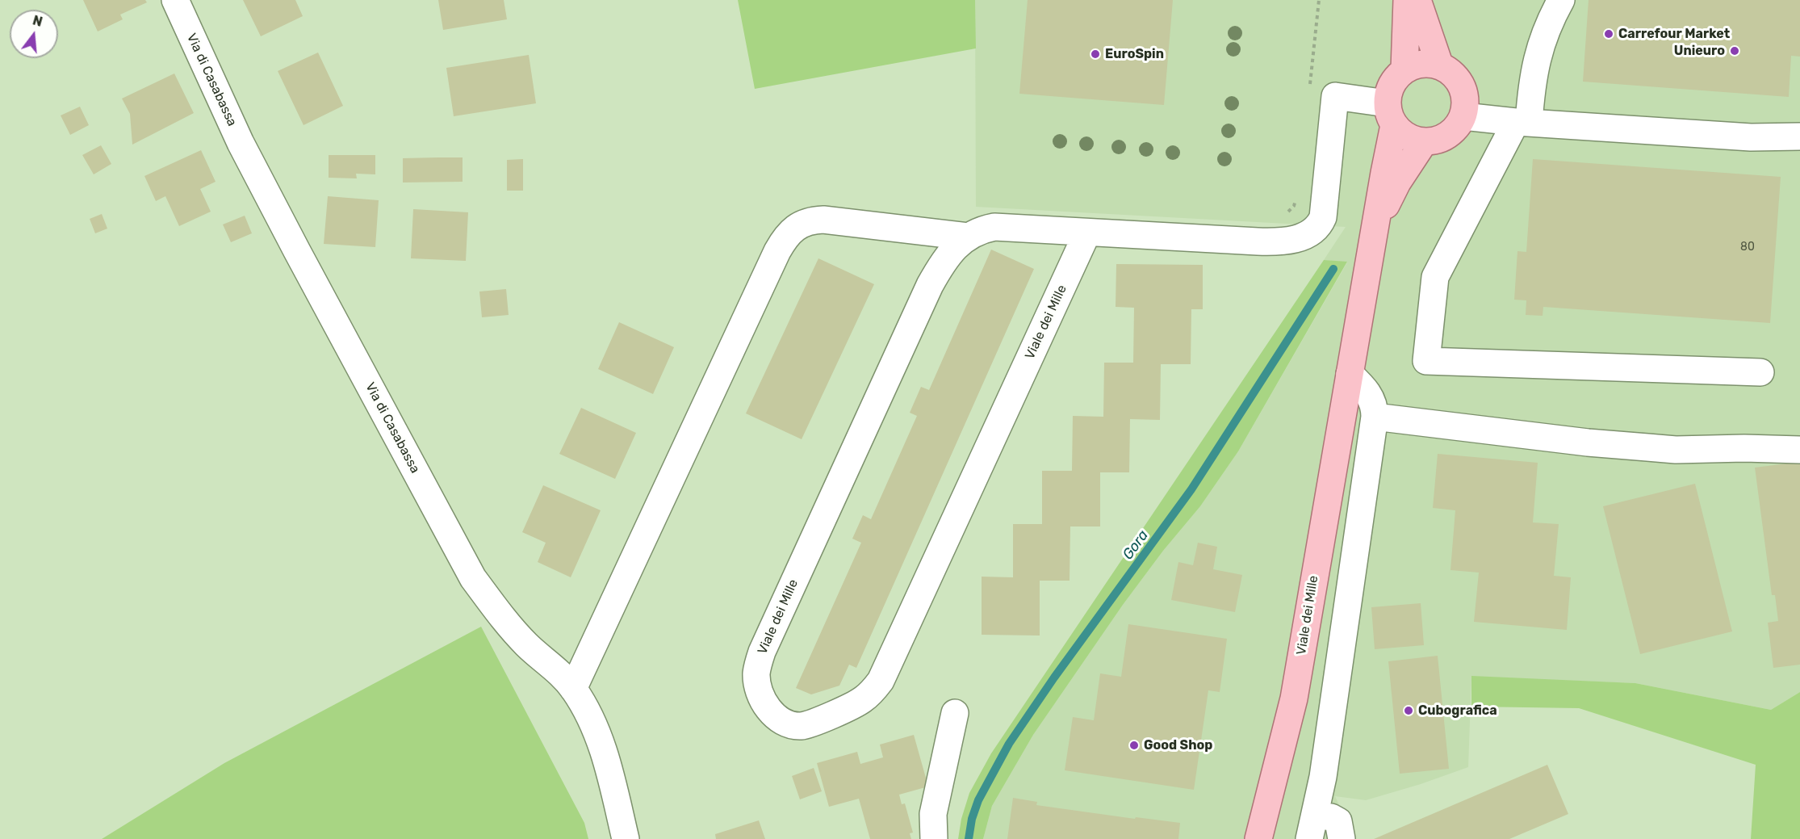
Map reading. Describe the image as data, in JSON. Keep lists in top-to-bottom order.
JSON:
{
  "streets": {
    "main road": ["Viale dei Mille"],
    "street": ["Via di Casabassa"]
  },
  "water": ["Gora"],
  "places": [
    "Carrefour Market",
    "Unieuro",
    "EuroSpin",
    "Cubografica",
    "Good Shop"
  ],
  "house_numbers": ["80"],
  "north": "top"
}
